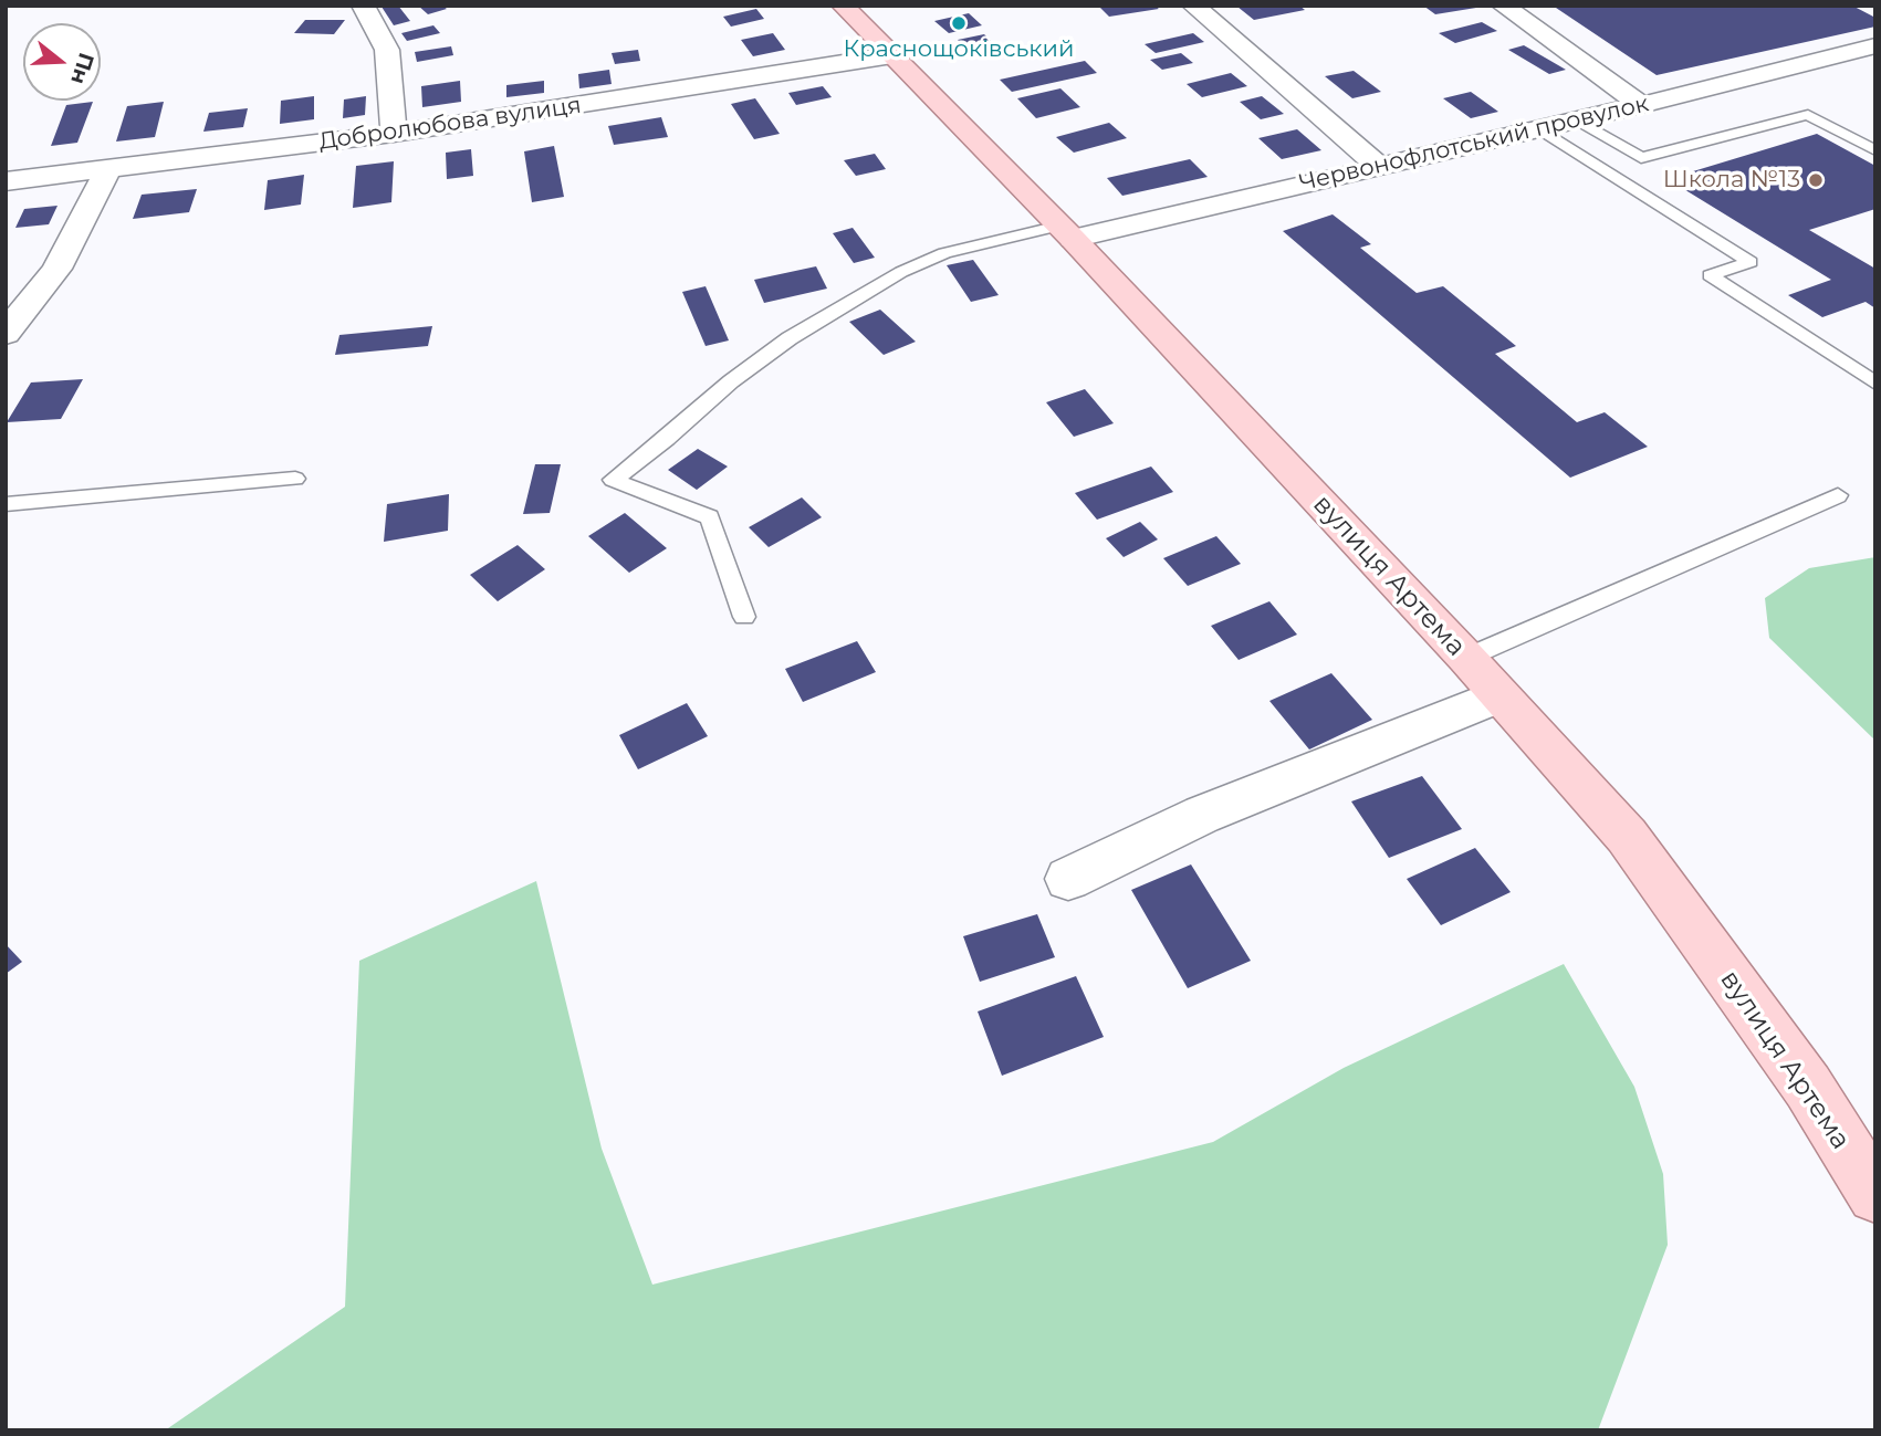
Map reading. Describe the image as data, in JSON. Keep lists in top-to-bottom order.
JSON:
{
  "streets": {
    "main road": ["вулиця Артема"],
    "street": ["Добролюбова вулиця", "Червонофлотський провулок"]
  },
  "crossings": [
    ["Добролюбова вулиця", "вулиця Артема"],
    ["Червонофлотський провулок", "вулиця Артема"]
  ],
  "places": ["Краснощоківський", "Школа №13"],
  "north": "right"
}
